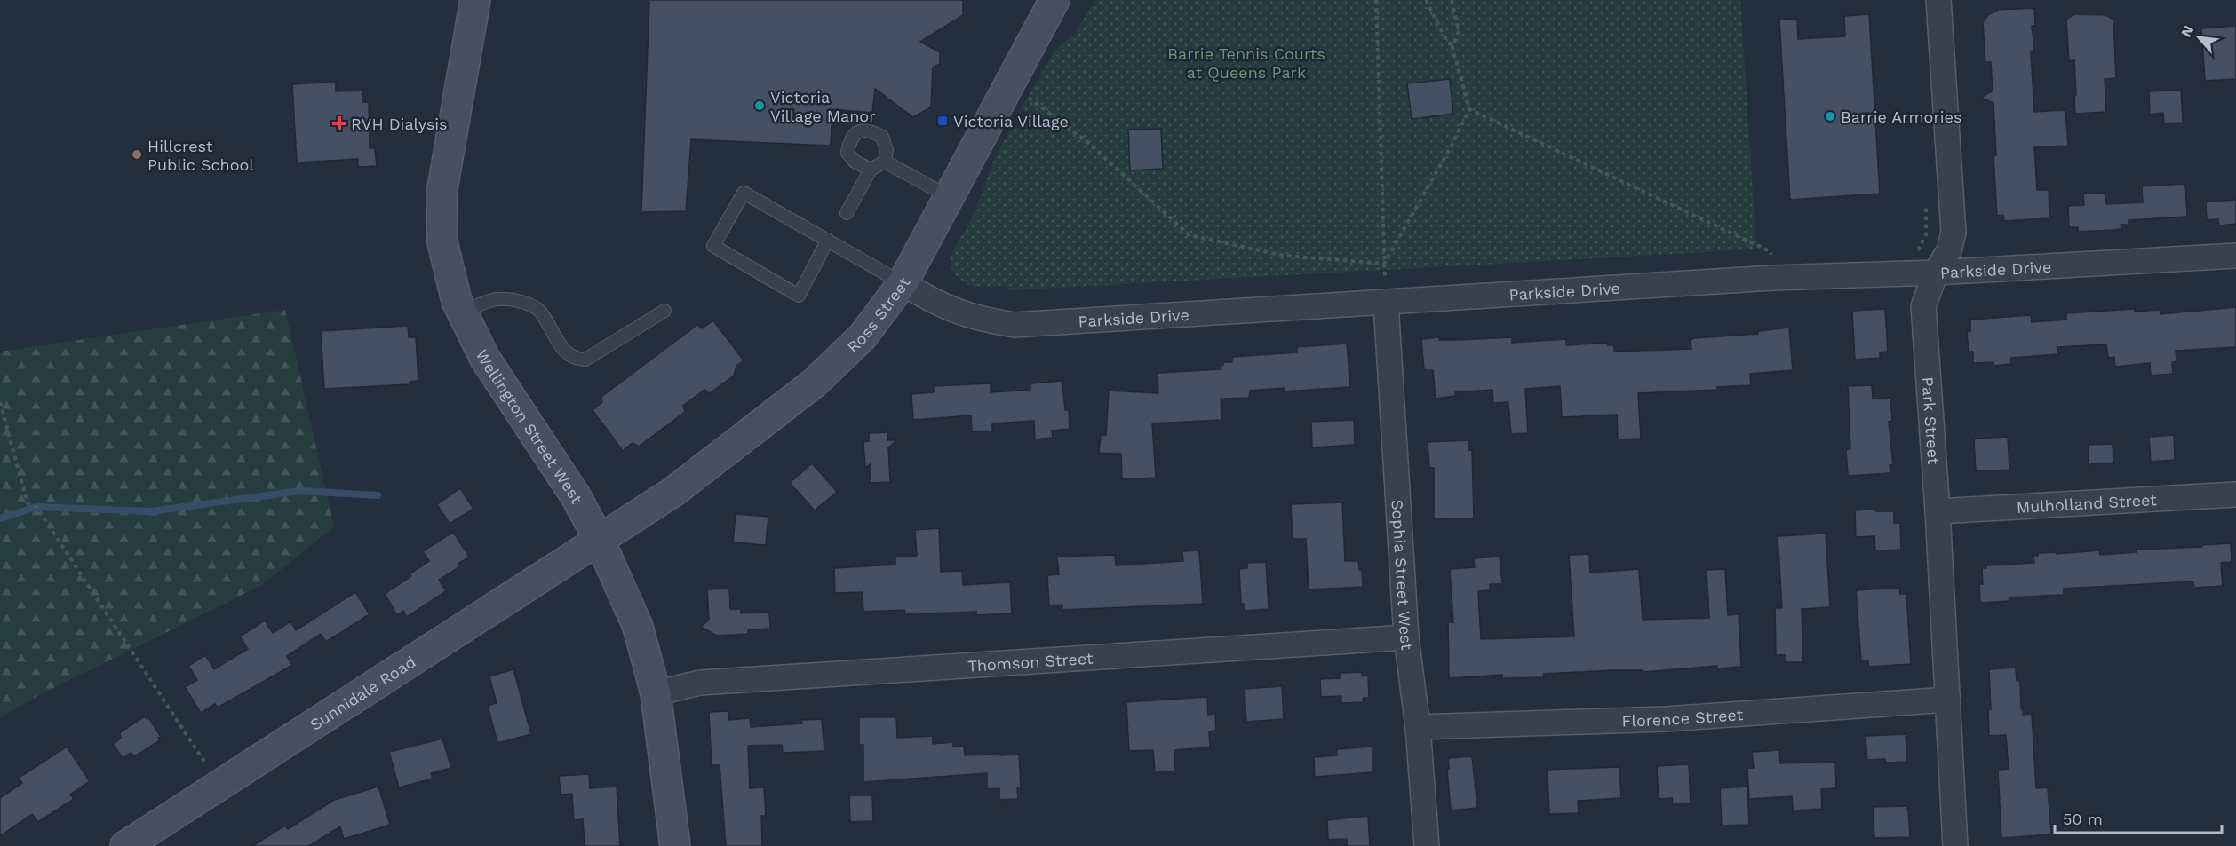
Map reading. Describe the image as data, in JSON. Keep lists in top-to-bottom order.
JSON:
{
  "streets": {
    "main road": ["Ross Street", "Wellington Street West", "Sunnidale Road"],
    "street": [
      "Parkside Drive",
      "Park Street",
      "Mulholland Street",
      "Sophia Street West",
      "Thomson Street",
      "Florence Street"
    ]
  },
  "crossings": [
    ["Parkside Drive", "Ross Street"],
    ["Parkside Drive", "Park Street"],
    ["Parkside Drive", "Sophia Street West"],
    ["Ross Street", "Wellington Street West"],
    ["Ross Street", "Sunnidale Road"],
    ["Park Street", "Mulholland Street"],
    ["Park Street", "Florence Street"],
    ["Wellington Street West", "Thomson Street"],
    ["Wellington Street West", "Sunnidale Road"],
    ["Sophia Street West", "Thomson Street"],
    ["Sophia Street West", "Florence Street"]
  ],
  "parks": ["Barrie Tennis Courts at Queens Park"],
  "places": {
    "other": ["Victoria Village Manor", "Barrie Armories", "Hillcrest Public School"],
    "transit": ["Victoria Village"],
    "health": ["RVH Dialysis"]
  },
  "scale_bar": "50 m",
  "north": "top left"
}
